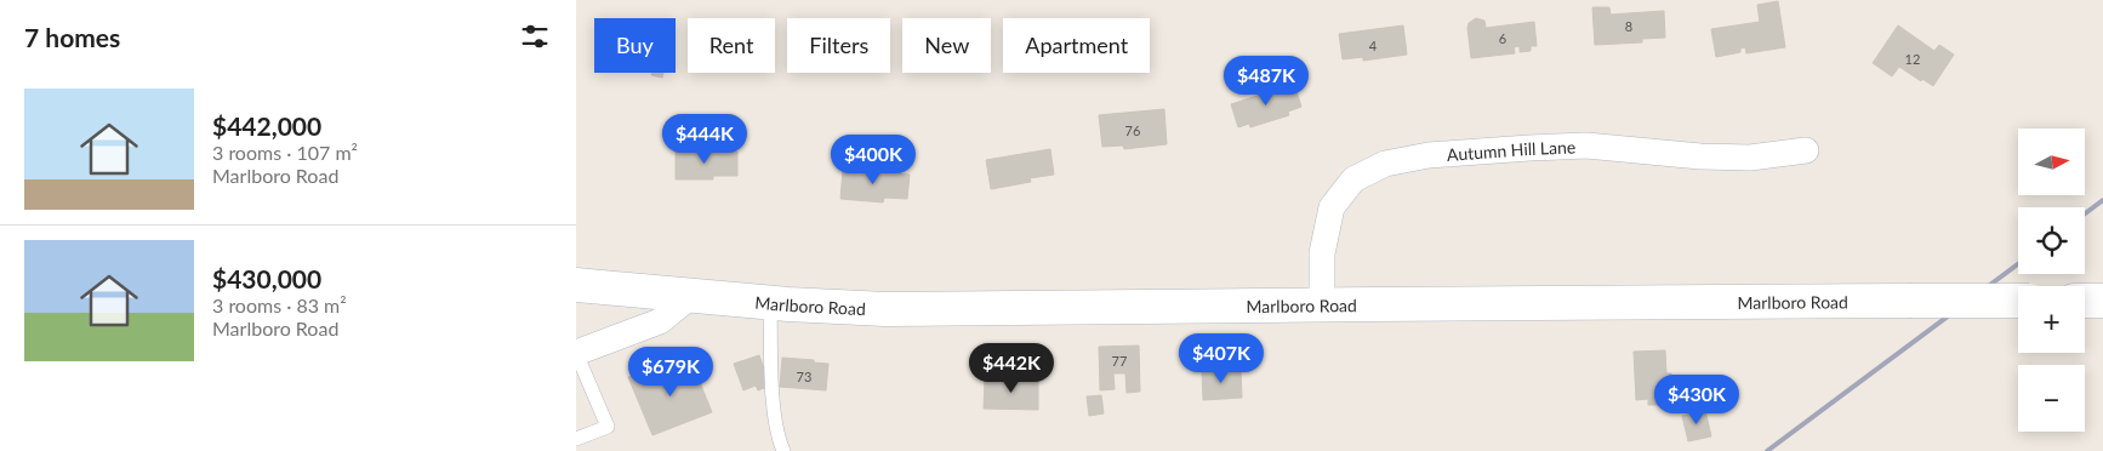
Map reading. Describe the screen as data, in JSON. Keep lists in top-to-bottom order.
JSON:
{
  "streets": {
    "main road": ["Marlboro Road"],
    "street": ["Autumn Hill Lane"]
  },
  "crossings": [
    ["Autumn Hill Lane", "Marlboro Road"]
  ],
  "house_numbers": [
    "8",
    "6",
    "4",
    "12",
    "76",
    "77",
    "73"
  ],
  "north": "right",
  "page": {
    "heading": "7 homes",
    "chip": [
      "Buy",
      "Rent",
      "Filters",
      "New",
      "Apartment"
    ],
    "price": [
      "$487K",
      "$444K",
      "$400K",
      "$407K",
      "$442K",
      "$679K",
      "$430K"
    ],
    "list": [
      {
        "name": "$442,000",
        "note": "3 rooms · 107 m² · Marlboro Road"
      },
      {
        "name": "$430,000",
        "note": "3 rooms · 83 m² · Marlboro Road"
      }
    ],
    "map_buttons": ["+", "−"]
  }
}
